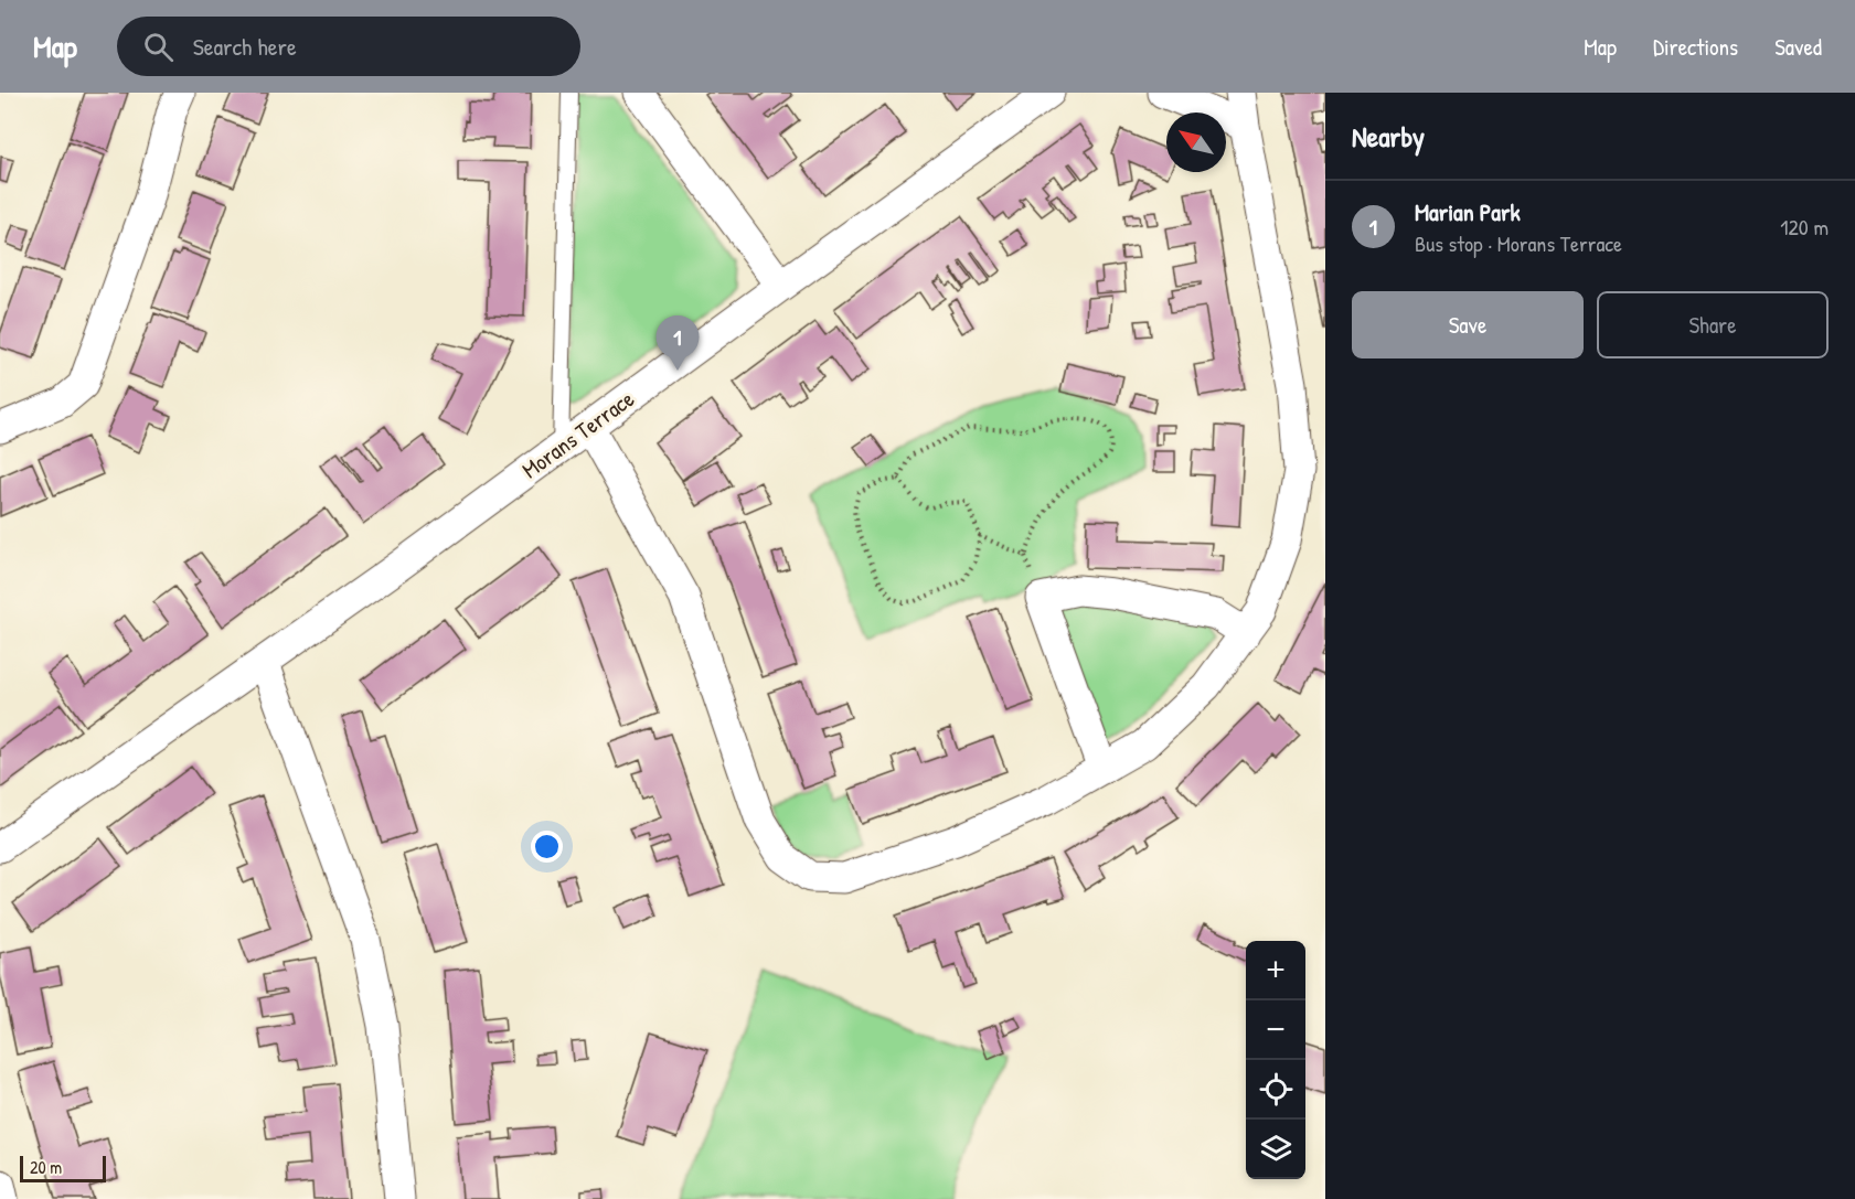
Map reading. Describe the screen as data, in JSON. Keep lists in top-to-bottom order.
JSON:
{
  "streets": {
    "street": ["Morans Terrace"]
  },
  "scale_bar": "20 m",
  "north": "top left",
  "page": {
    "header": "Map",
    "search": "Search here",
    "nav": ["Map", "Directions", "Saved"],
    "heading": "Nearby",
    "list": [
      {
        "mark": "1",
        "name": "Marian Park",
        "note": "Bus stop · Morans Terrace",
        "value": "120 m"
      }
    ],
    "buttons": ["Save", "Share"],
    "pins": "1",
    "map_buttons": ["+", "−"],
    "scale": "20 m"
  }
}
